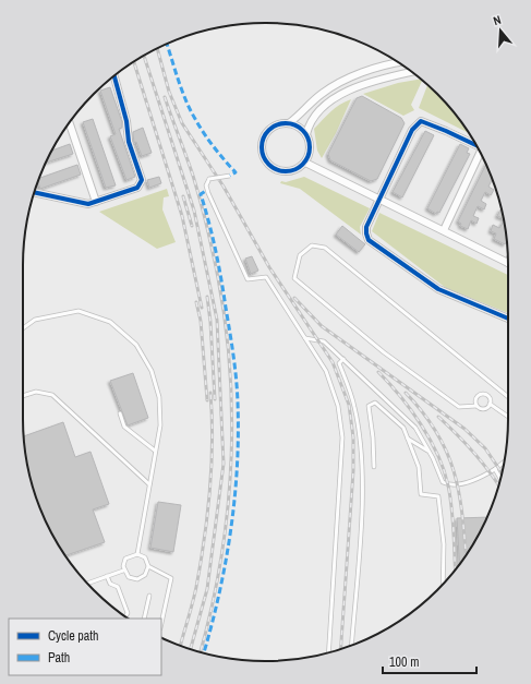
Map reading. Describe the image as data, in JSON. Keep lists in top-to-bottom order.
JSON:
{
  "legend": ["Cycle path", "Path"],
  "scale_bar": "100 m",
  "north": "top"
}
